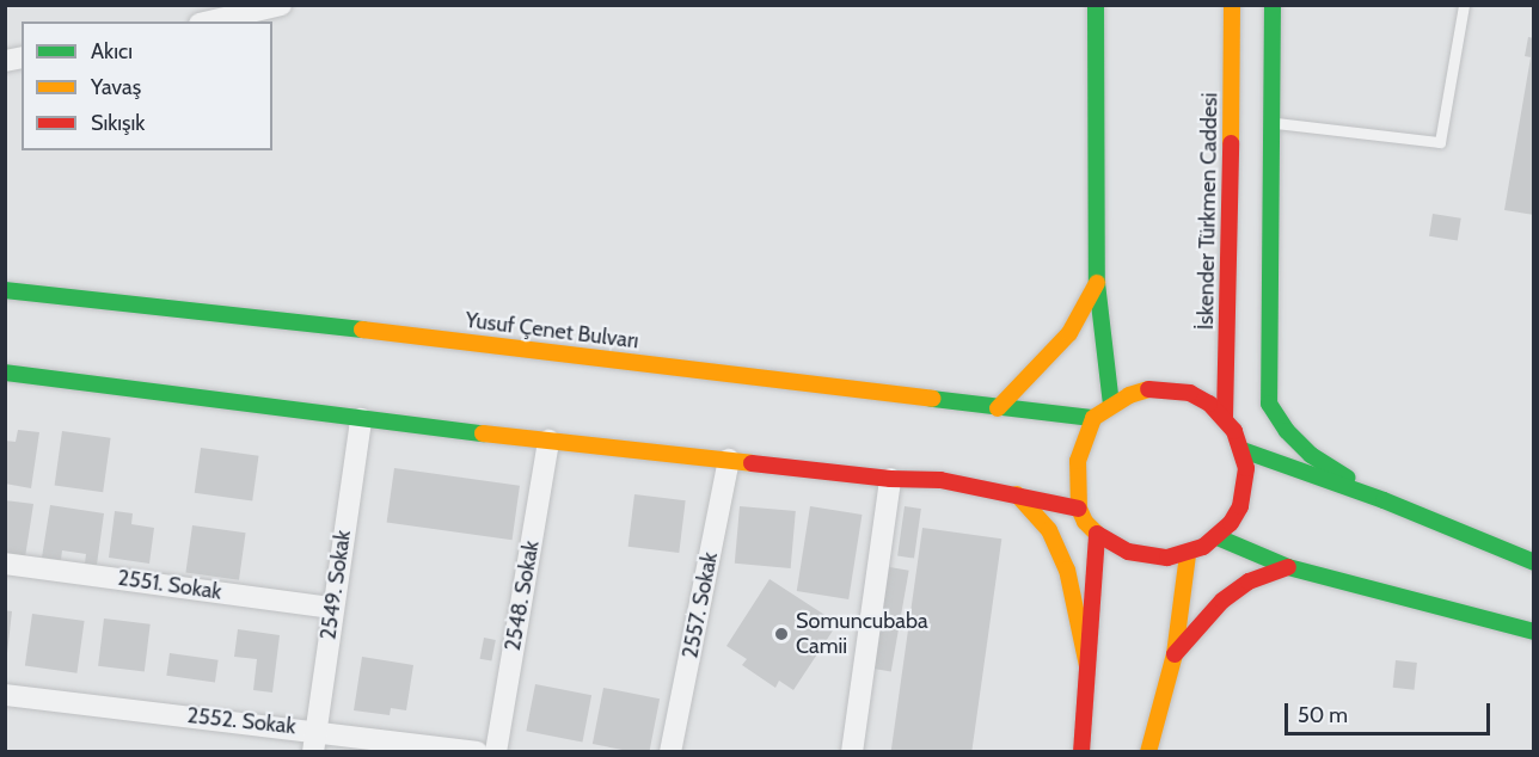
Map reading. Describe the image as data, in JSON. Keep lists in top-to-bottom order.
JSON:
{
  "streets": {
    "main road": ["İskender Türkmen Caddesi", "Yusuf Çenet Bulvarı"],
    "street": [
      "2551. Sokak",
      "2549. Sokak",
      "2548. Sokak",
      "2557. Sokak",
      "2552. Sokak"
    ]
  },
  "crossings": [
    ["İskender Türkmen Caddesi", "Yusuf Çenet Bulvarı"],
    ["2551. Sokak", "2549. Sokak"],
    ["2549. Sokak", "2552. Sokak"]
  ],
  "places": ["Somuncubaba Camii"],
  "legend": ["Akıcı", "Yavaş", "Sıkışık"],
  "scale_bar": "50 m"
}
